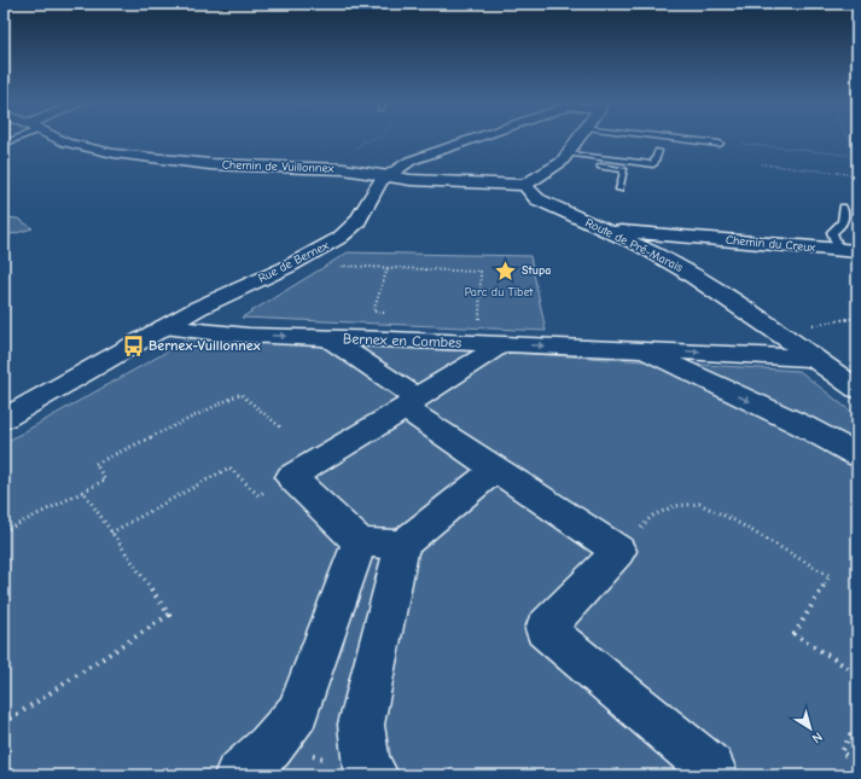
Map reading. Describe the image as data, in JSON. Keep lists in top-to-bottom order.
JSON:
{
  "streets": {
    "street": [
      "Chemin de Vuillonnex",
      "Chemin du Creux",
      "Route de Pré-Marais",
      "Rue de Bernex",
      "Bernex en Combes"
    ]
  },
  "crossings": [
    ["Chemin de Vuillonnex", "Rue de Bernex"],
    ["Chemin du Creux", "Route de Pré-Marais"],
    ["Route de Pré-Marais", "Bernex en Combes"],
    ["Rue de Bernex", "Bernex en Combes"]
  ],
  "one_way": ["Bernex en Combes"],
  "parks": ["Parc du Tibet"],
  "places": {
    "place": ["Stupa"],
    "bus stop": ["Bernex-Vuillonnex"]
  },
  "north": "bottom right"
}
